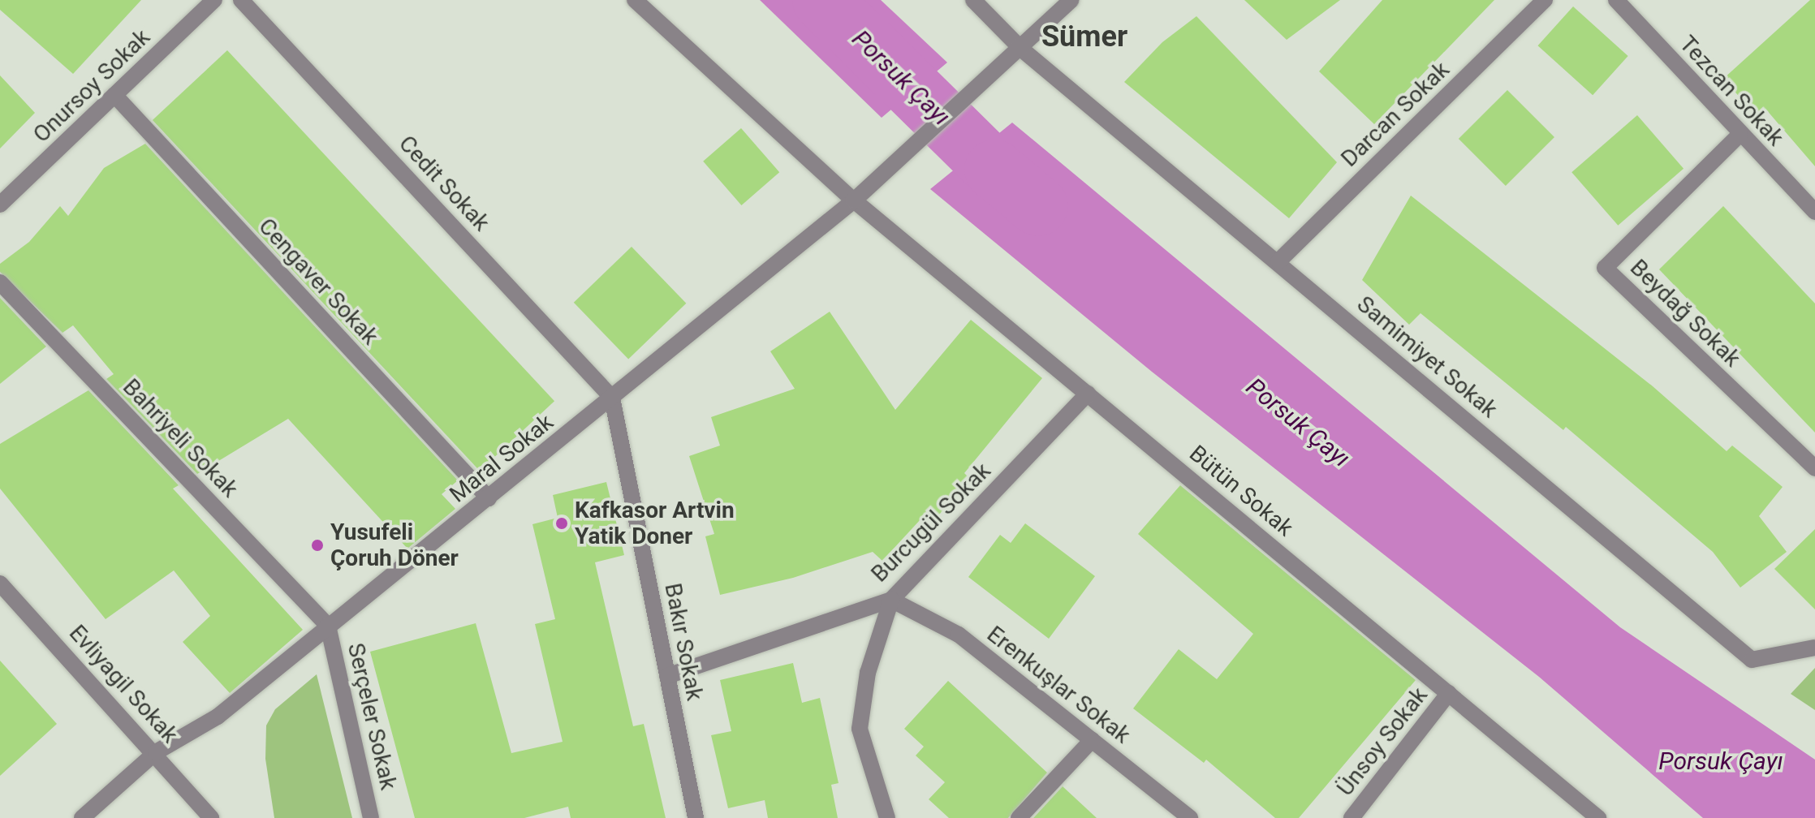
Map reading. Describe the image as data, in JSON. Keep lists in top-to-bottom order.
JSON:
{
  "streets": {
    "street": [
      "Onursoy Sokak",
      "Tezcan Sokak",
      "Darcan Sokak",
      "Cedit Sokak",
      "Cengaver Sokak",
      "Beydağ Sokak",
      "Samimiyet Sokak",
      "Bahriyeli Sokak",
      "Maral Sokak",
      "Bütün Sokak",
      "Burcugül Sokak",
      "Bakır Sokak",
      "Evliyagil Sokak",
      "Erenkuşlar Sokak",
      "Serçeler Sokak",
      "Ünsoy Sokak"
    ]
  },
  "crossings": [
    ["Onursoy Sokak", "Cengaver Sokak"],
    ["Tezcan Sokak", "Beydağ Sokak"],
    ["Darcan Sokak", "Samimiyet Sokak"],
    ["Cedit Sokak", "Maral Sokak"],
    ["Cedit Sokak", "Bakır Sokak"],
    ["Cengaver Sokak", "Maral Sokak"],
    ["Samimiyet Sokak", "Maral Sokak"],
    ["Bahriyeli Sokak", "Maral Sokak"],
    ["Bahriyeli Sokak", "Serçeler Sokak"],
    ["Maral Sokak", "Bütün Sokak"],
    ["Maral Sokak", "Bakır Sokak"],
    ["Maral Sokak", "Evliyagil Sokak"],
    ["Maral Sokak", "Serçeler Sokak"],
    ["Bütün Sokak", "Burcugül Sokak"],
    ["Bütün Sokak", "Ünsoy Sokak"],
    ["Burcugül Sokak", "Bakır Sokak"],
    ["Burcugül Sokak", "Erenkuşlar Sokak"]
  ],
  "districts": ["Sümer"],
  "water": ["Porsuk Çayı"],
  "places": ["Kafkasor Artvin Yatik Doner", "Yusufeli Çoruh Döner"]
}
